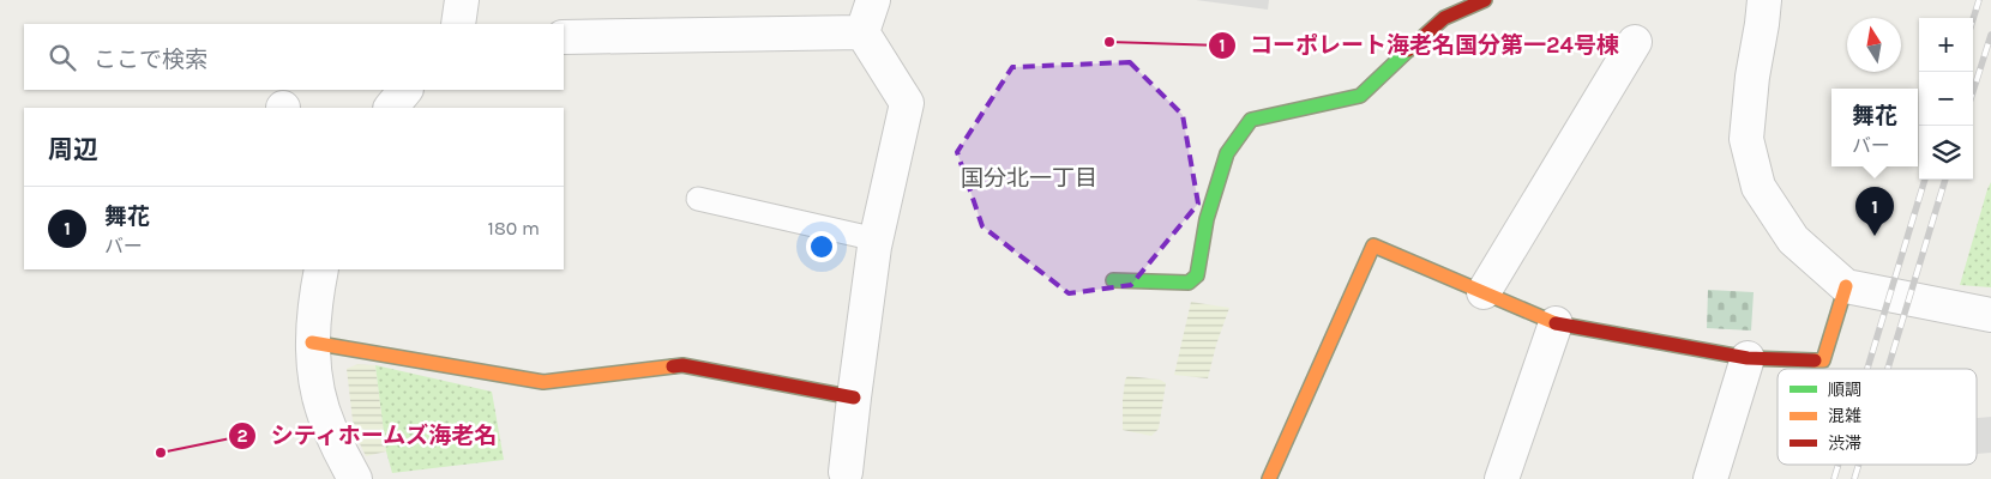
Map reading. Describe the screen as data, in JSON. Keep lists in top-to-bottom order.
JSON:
{
  "districts": ["国分北一丁目"],
  "places": ["コーポレート海老名国分第一24号棟", "シティホームズ海老名"],
  "legend": ["順調", "混雑", "渋滞"],
  "north": "top",
  "page": {
    "map_buttons": ["+", "−"],
    "search": "ここで検索",
    "popup": ["舞花", "バー"],
    "heading": "周辺",
    "list": [
      {
        "mark": "1",
        "name": "舞花",
        "note": "バー",
        "value": "180 m"
      }
    ],
    "pins": "1"
  }
}
